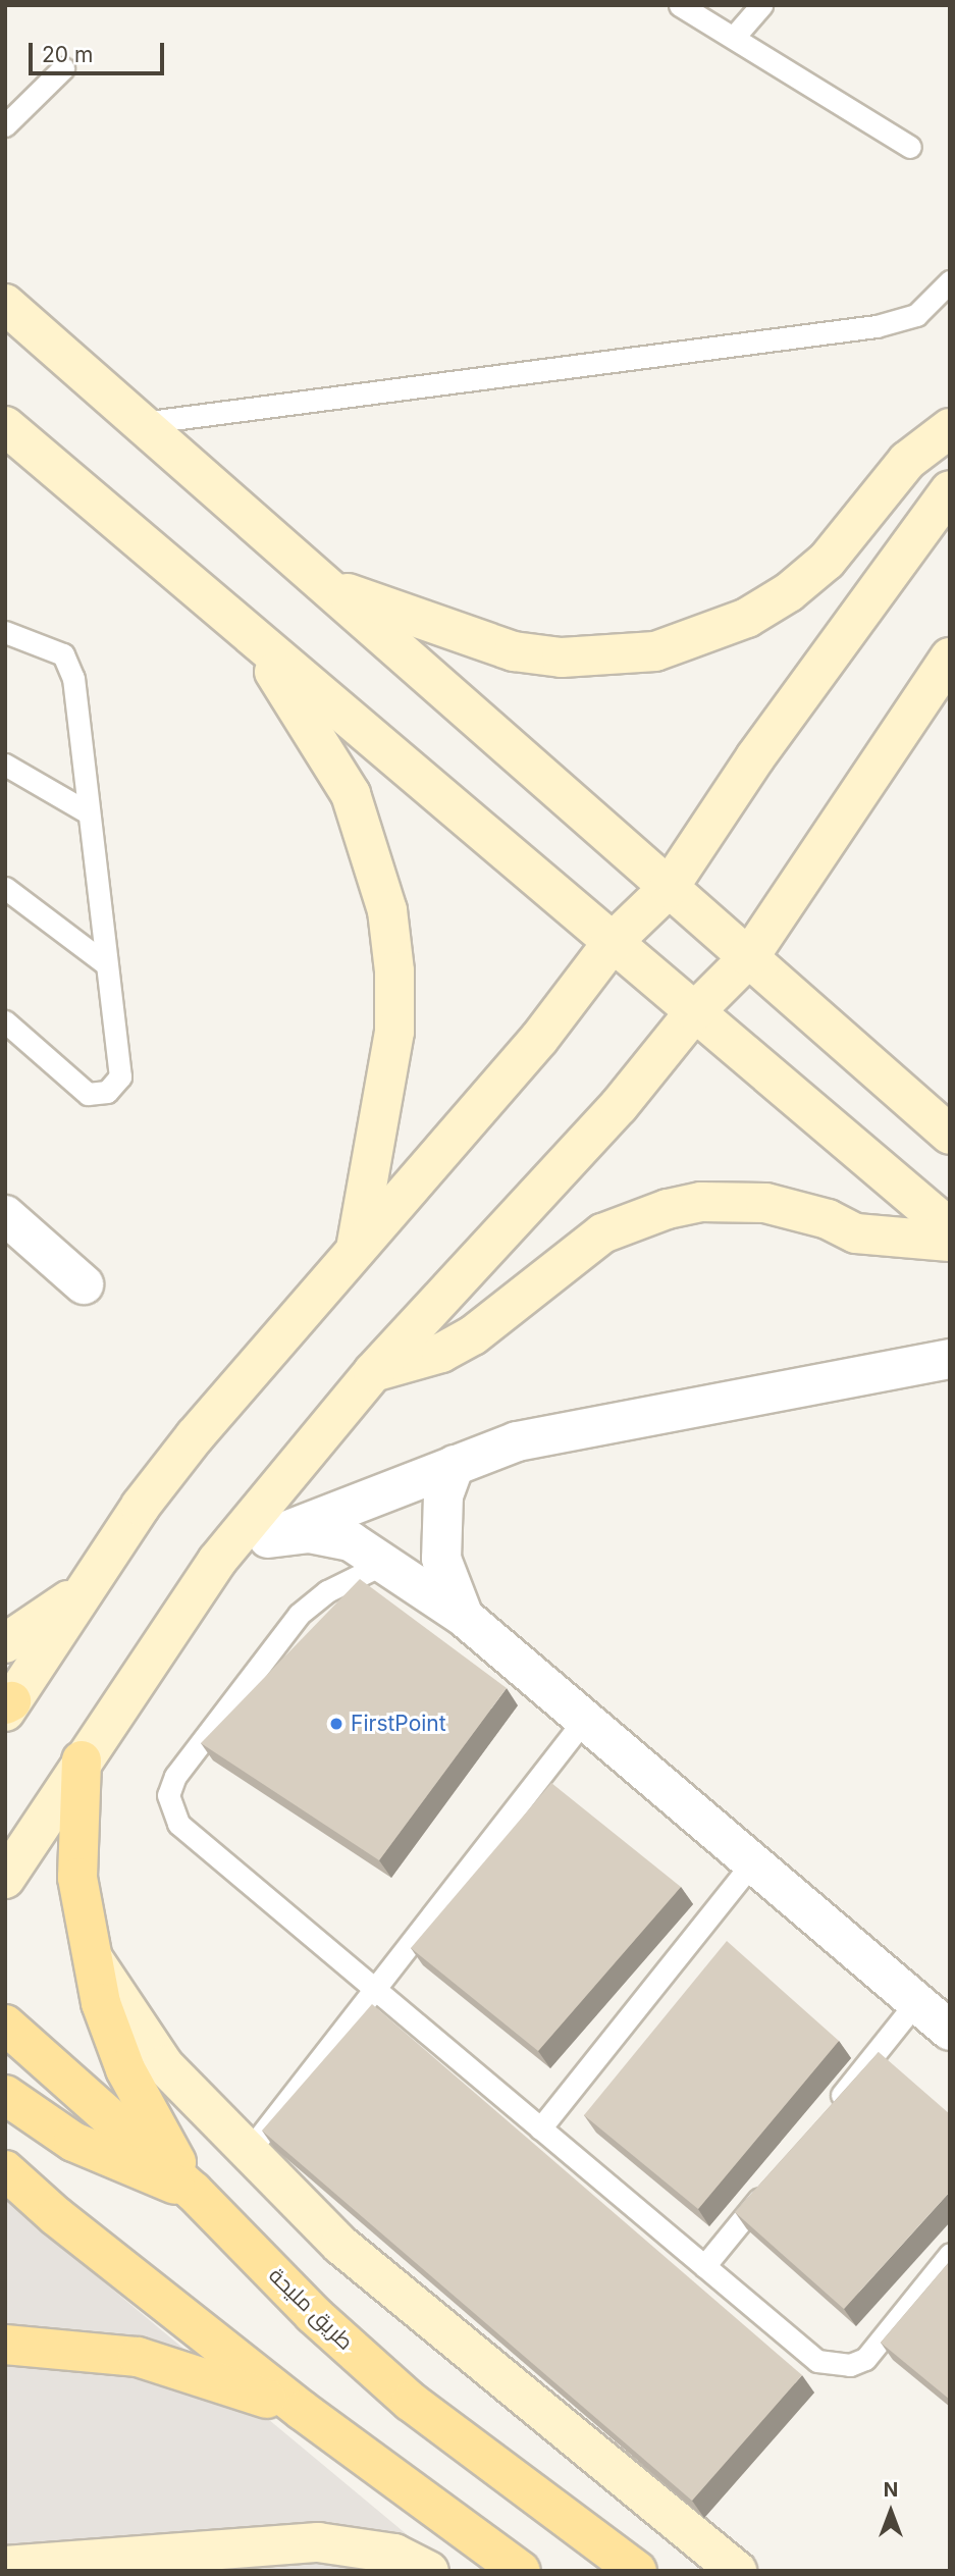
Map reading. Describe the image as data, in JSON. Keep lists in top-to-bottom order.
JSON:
{
  "streets": {
    "main road": ["طريق مليحة"]
  },
  "places": ["FirstPoint"],
  "scale_bar": "20 m",
  "north": "top"
}
